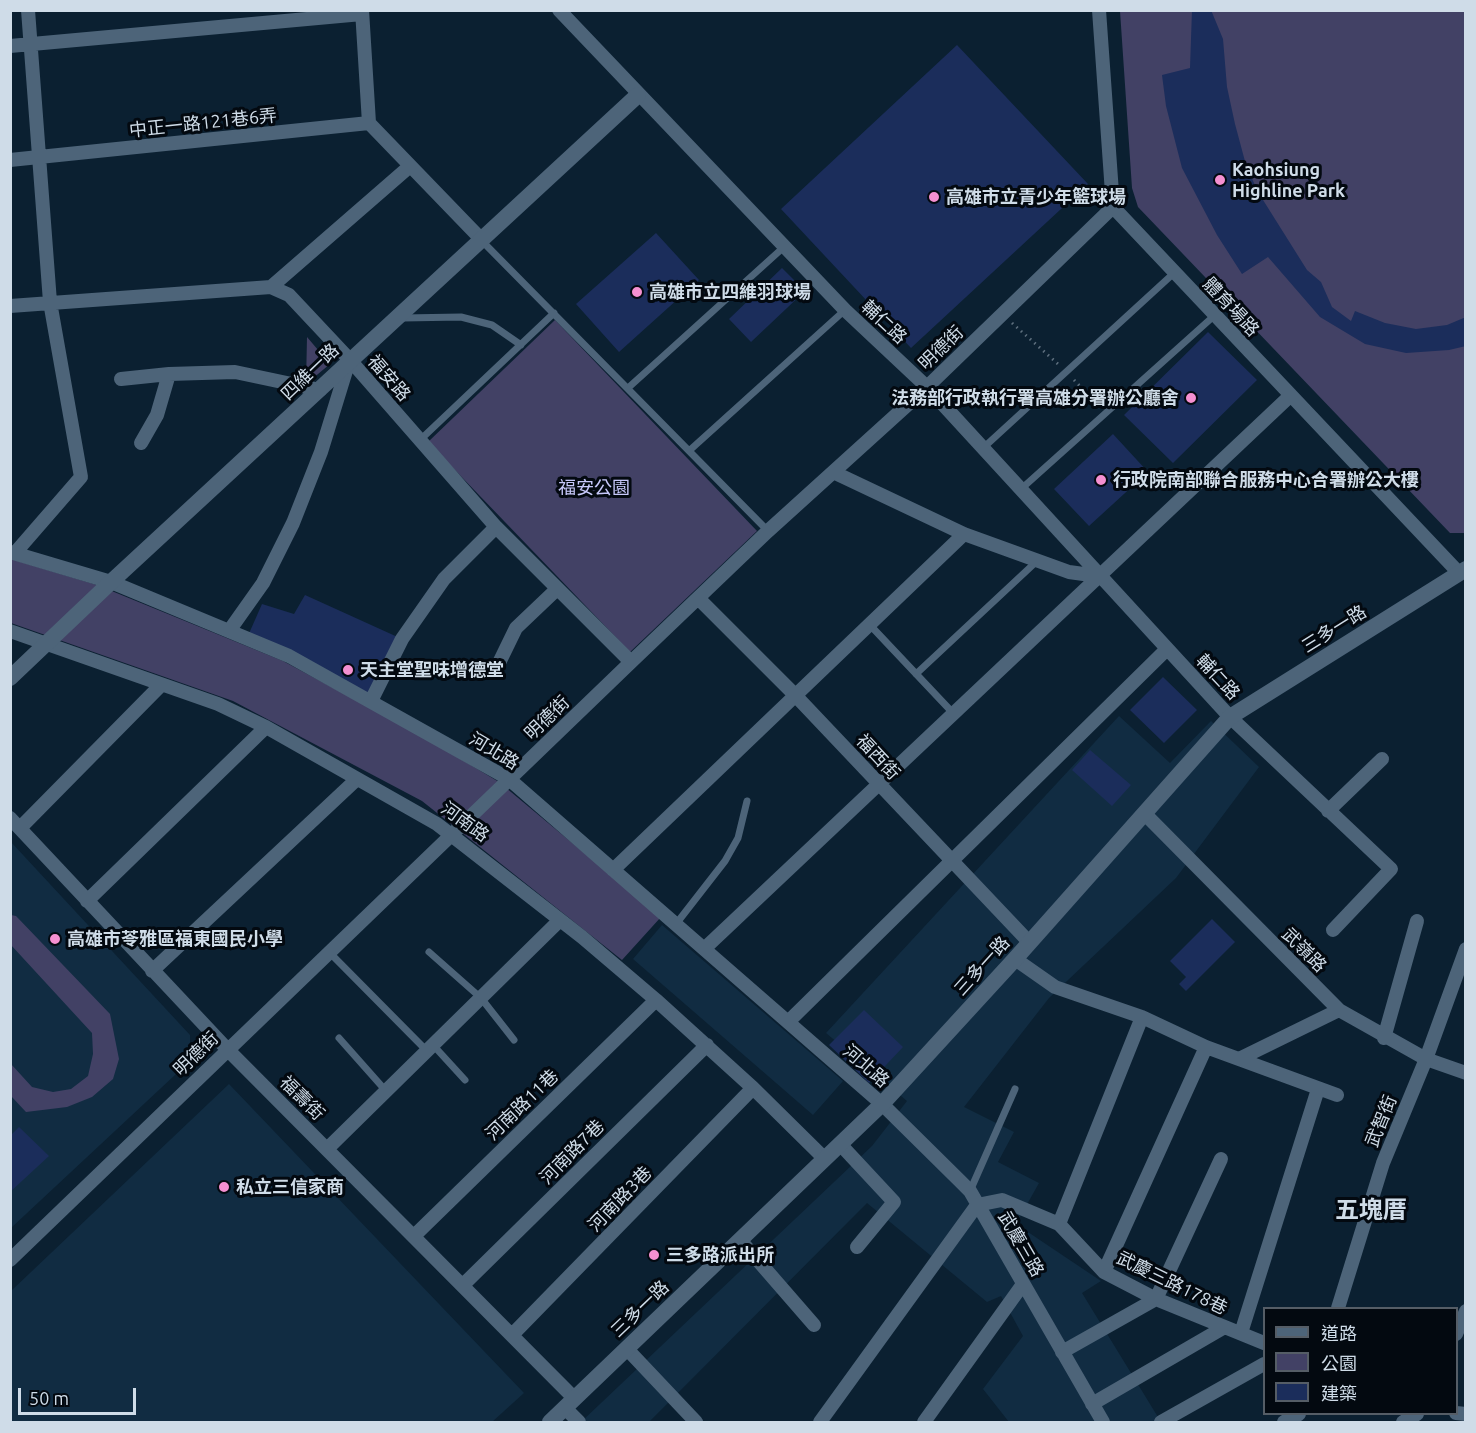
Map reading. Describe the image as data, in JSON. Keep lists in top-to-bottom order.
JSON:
{
  "streets": {
    "street": [
      "中正一路121巷6弄",
      "體育場路",
      "輔仁路",
      "明德街",
      "四維一路",
      "福安路",
      "三多一路",
      "河北路",
      "福西街",
      "河南路",
      "武嶺路",
      "福壽街",
      "河南路11巷",
      "武智街",
      "河南路7巷",
      "河南路3巷",
      "武慶三路",
      "武慶三路178巷"
    ]
  },
  "crossings": [
    ["體育場路", "明德街"],
    ["體育場路", "三多一路"],
    ["輔仁路", "明德街"],
    ["輔仁路", "四維一路"],
    ["輔仁路", "三多一路"],
    ["明德街", "福安路"],
    ["明德街", "河北路"],
    ["明德街", "福西街"],
    ["明德街", "河南路"],
    ["明德街", "福壽街"],
    ["四維一路", "福安路"],
    ["四維一路", "河北路"],
    ["四維一路", "河南路"],
    ["三多一路", "河北路"],
    ["三多一路", "福西街"],
    ["三多一路", "河南路"],
    ["三多一路", "武嶺路"],
    ["三多一路", "福壽街"],
    ["三多一路", "武慶三路"],
    ["河北路", "武慶三路"],
    ["河南路", "河南路11巷"],
    ["河南路", "河南路7巷"],
    ["河南路", "河南路3巷"],
    ["武嶺路", "武智街"],
    ["福壽街", "河南路11巷"],
    ["福壽街", "河南路7巷"],
    ["福壽街", "河南路3巷"],
    ["武慶三路", "武慶三路178巷"]
  ],
  "districts": ["五塊厝"],
  "parks": ["福安公園"],
  "places": [
    "Kaohsiung Highline Park",
    "高雄市立青少年籃球場",
    "高雄市立四維羽球場",
    "法務部行政執行署高雄分署辦公廳舍",
    "行政院南部聯合服務中心合署辦公大樓",
    "天主堂聖味增德堂",
    "高雄市苓雅區福東國民小學",
    "私立三信家商",
    "三多路派出所"
  ],
  "legend": ["道路", "公園", "建築"],
  "scale_bar": "50 m"
}
